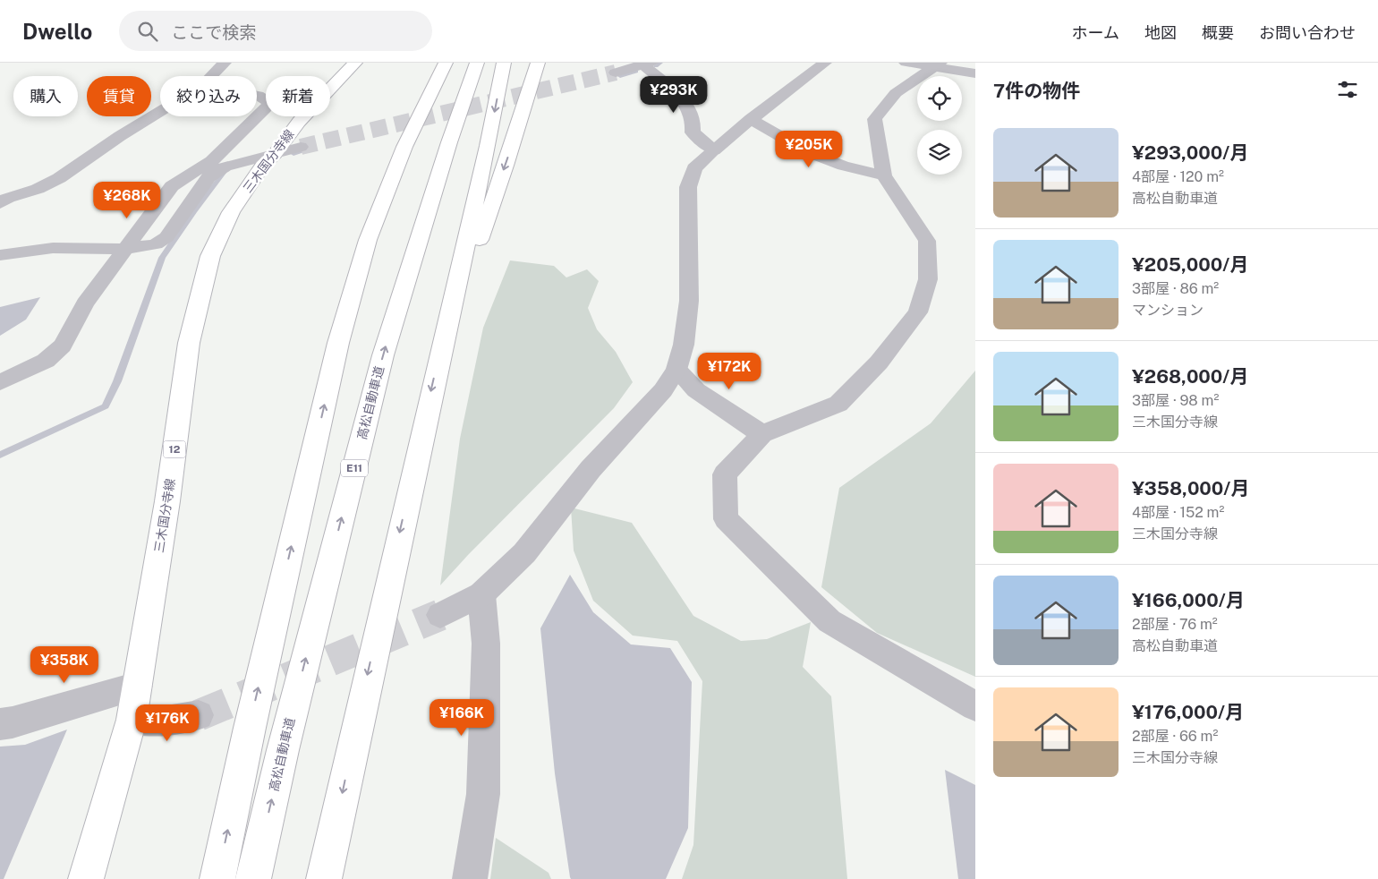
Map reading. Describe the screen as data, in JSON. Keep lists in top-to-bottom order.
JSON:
{
  "streets": {
    "main road": [
      "三木国分寺線",
      "高松自動車道",
      "12",
      "E11"
    ]
  },
  "page": {
    "header": "Dwello",
    "search": "ここで検索",
    "nav": [
      "ホーム",
      "地図",
      "概要",
      "お問い合わせ"
    ],
    "heading": "7件の物件",
    "price": [
      "¥293K",
      "¥205K",
      "¥268K",
      "¥172K",
      "¥358K",
      "¥166K",
      "¥176K"
    ],
    "chip": [
      "購入",
      "賃貸",
      "絞り込み",
      "新着"
    ],
    "list": [
      {
        "name": "¥293,000/月",
        "note": "4部屋 · 120 m² · 高松自動車道"
      },
      {
        "name": "¥205,000/月",
        "note": "3部屋 · 86 m² · マンション"
      },
      {
        "name": "¥268,000/月",
        "note": "3部屋 · 98 m² · 三木国分寺線"
      },
      {
        "name": "¥358,000/月",
        "note": "4部屋 · 152 m² · 三木国分寺線"
      },
      {
        "name": "¥166,000/月",
        "note": "2部屋 · 76 m² · 高松自動車道"
      },
      {
        "name": "¥176,000/月",
        "note": "2部屋 · 66 m² · 三木国分寺線"
      }
    ]
  }
}
